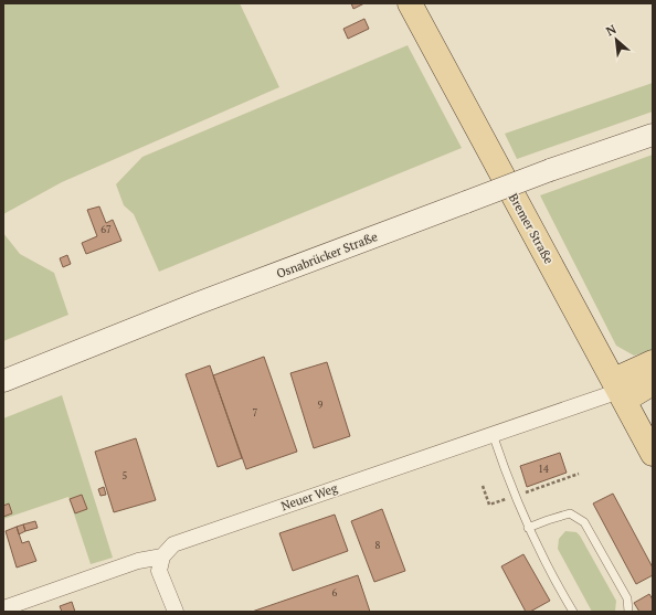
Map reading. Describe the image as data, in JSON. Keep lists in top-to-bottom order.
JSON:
{
  "streets": {
    "main road": ["Bremer Straße", "Osnabrücker Straße"],
    "street": ["Neuer Weg"]
  },
  "crossings": [
    ["Bremer Straße", "Neuer Weg"]
  ],
  "house_numbers": [
    "67",
    "9",
    "7",
    "14",
    "5",
    "8",
    "6"
  ],
  "north": "top left"
}
